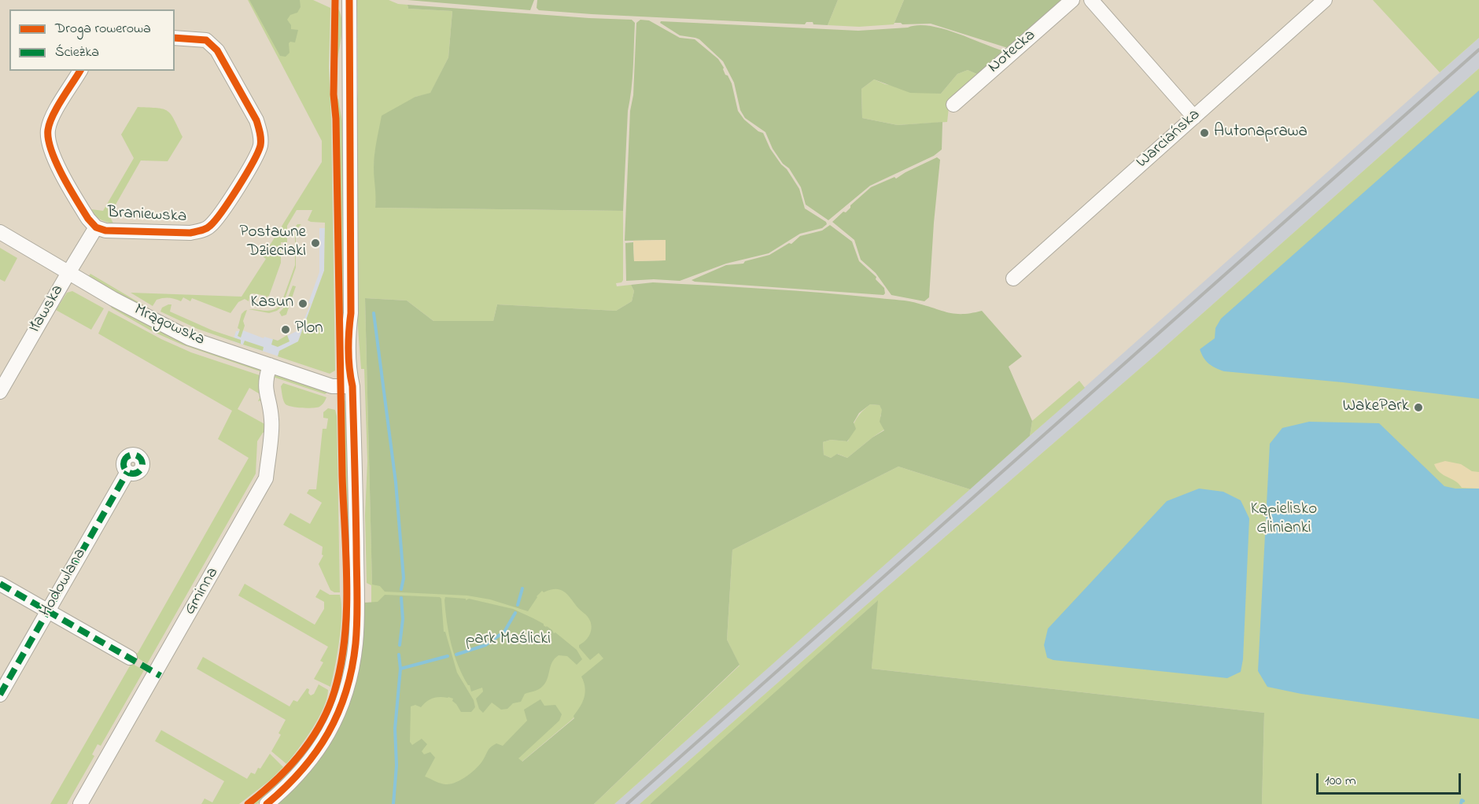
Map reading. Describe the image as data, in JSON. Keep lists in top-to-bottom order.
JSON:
{
  "streets": {
    "street": [
      "Notecka",
      "Warciańska",
      "Braniewska",
      "Iławska",
      "Mrągowska",
      "Hodowlana",
      "Gminna"
    ]
  },
  "crossings": [
    ["Braniewska", "Iławska"],
    ["Iławska", "Mrągowska"],
    ["Mrągowska", "Gminna"]
  ],
  "parks": ["Kąpielisko Glinianki", "park Maślicki"],
  "places": [
    "Autonaprawa",
    "Postawne Dzieciaki",
    "Kasun",
    "Plon",
    "WakePark"
  ],
  "legend": ["Droga rowerowa", "Ścieżka"],
  "scale_bar": "100 m"
}
